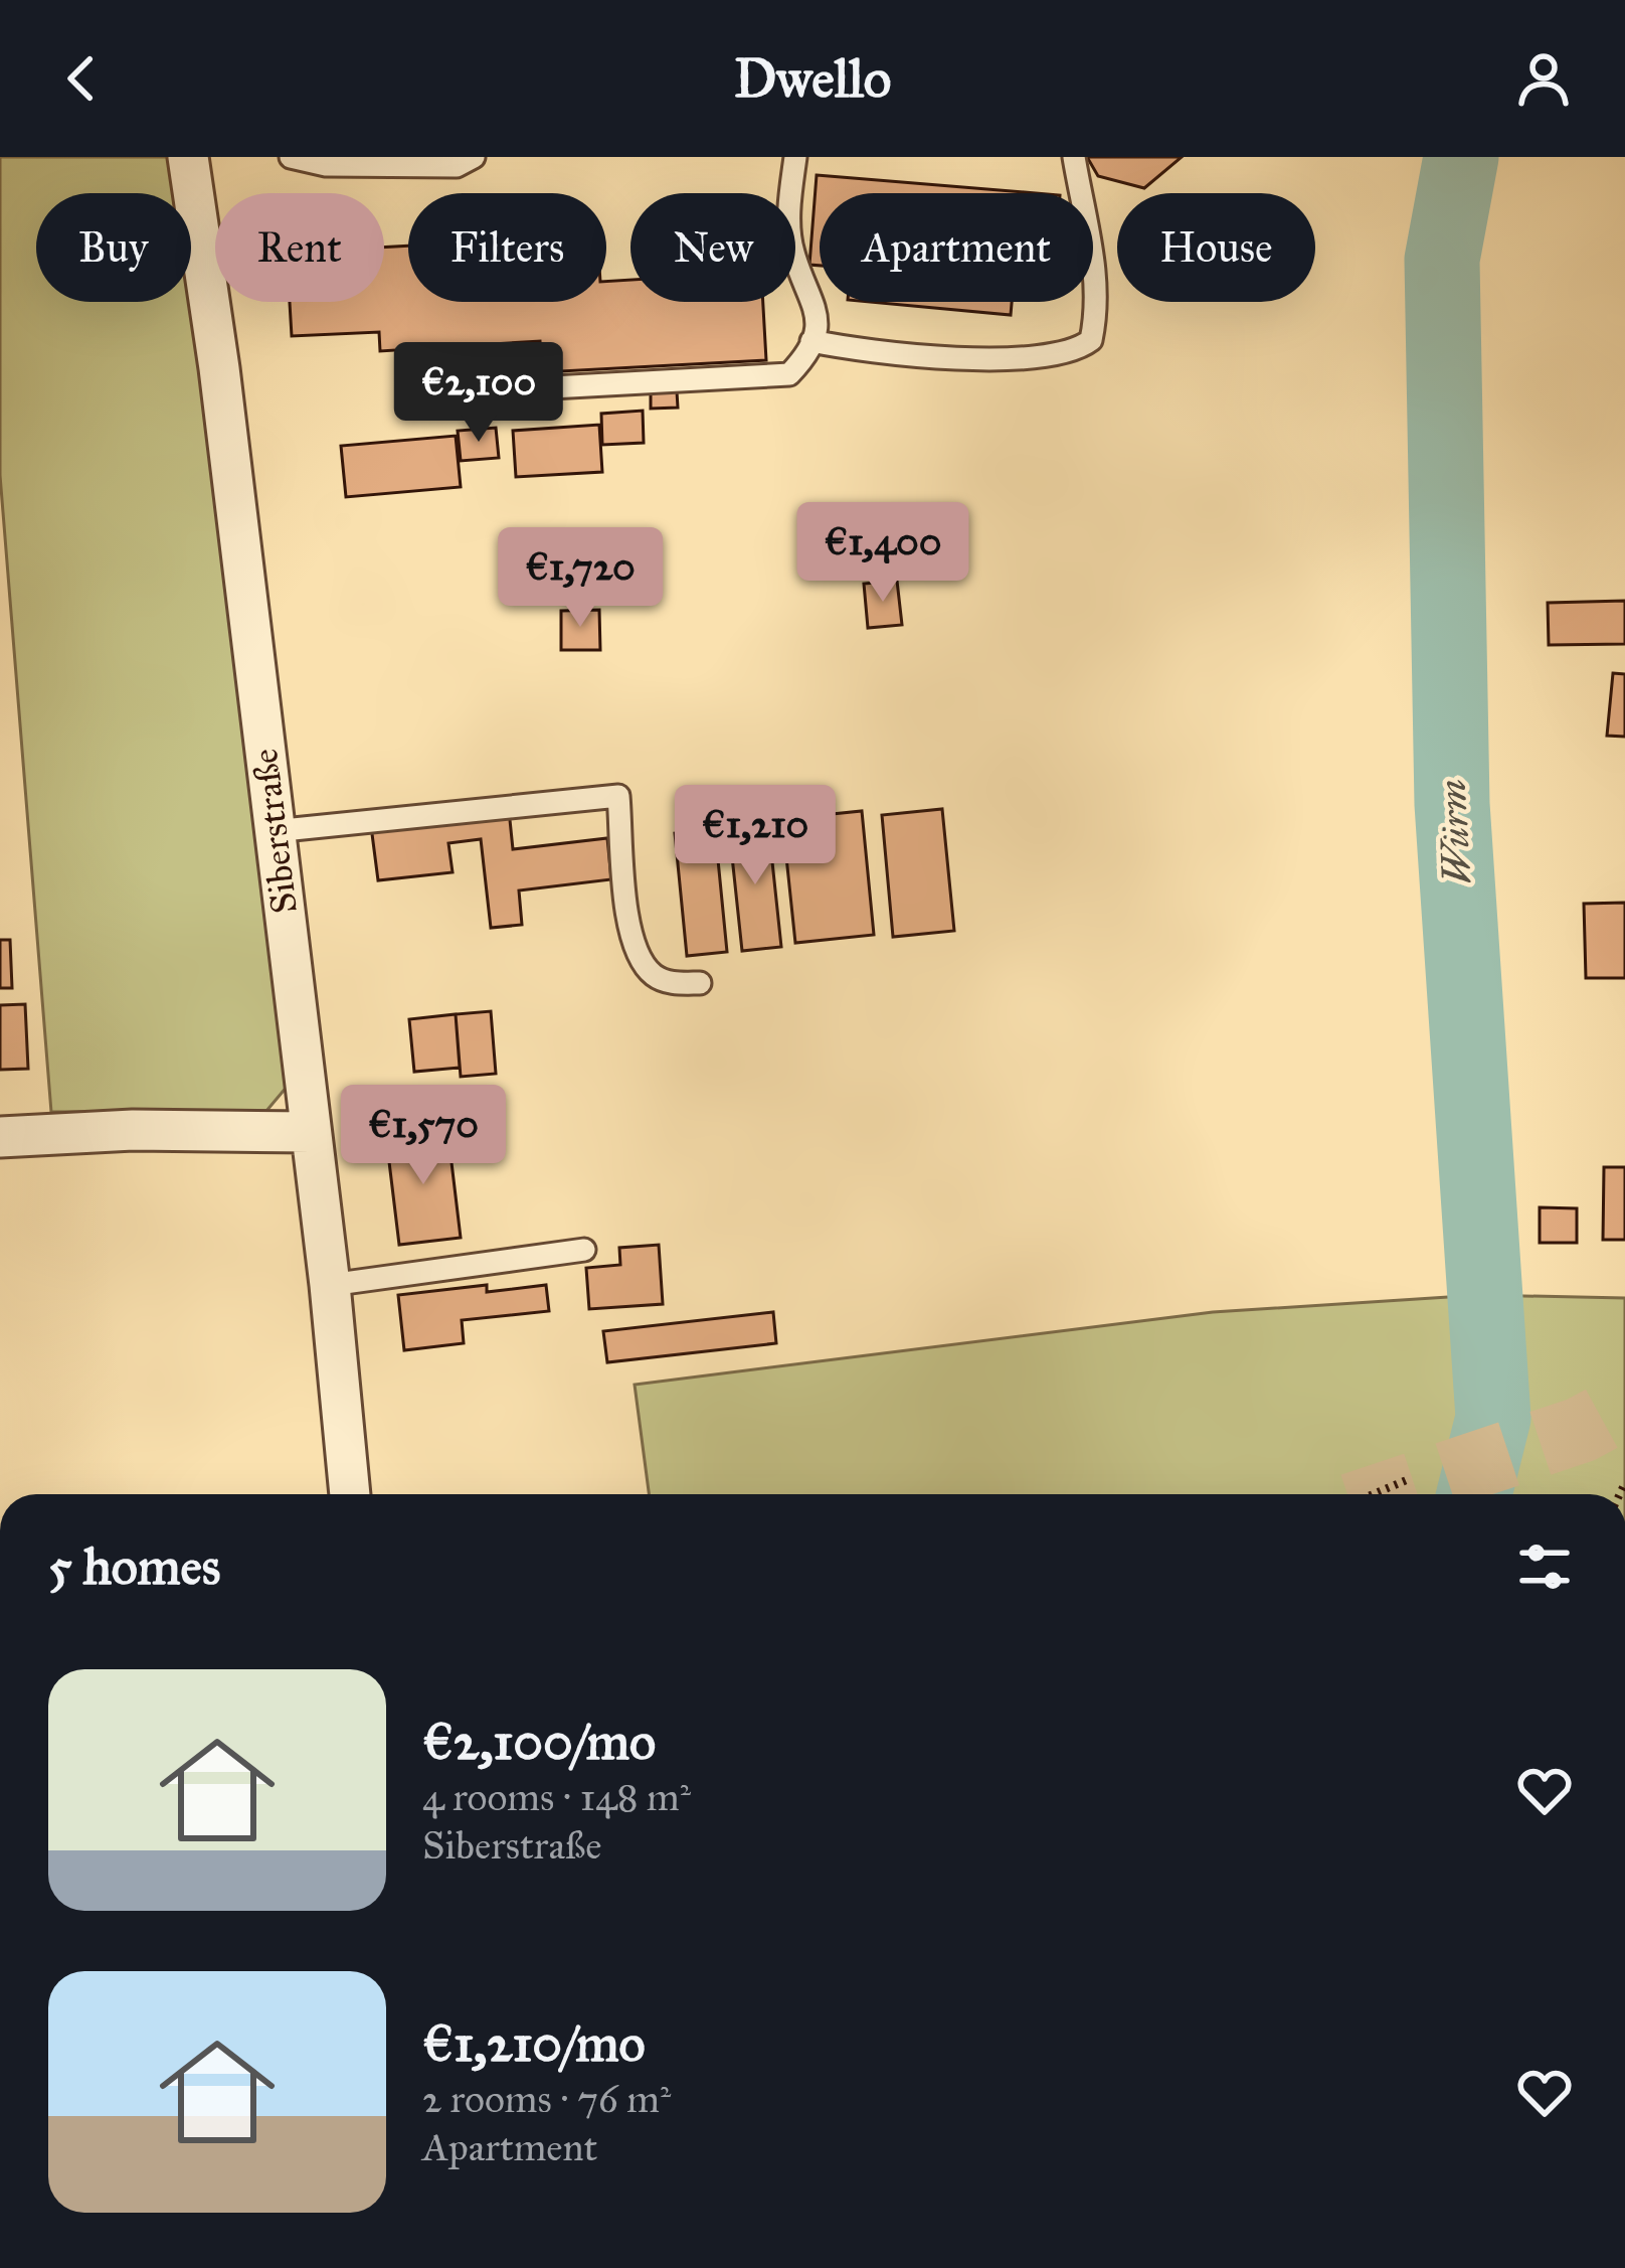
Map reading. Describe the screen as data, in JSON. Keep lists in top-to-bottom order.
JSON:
{
  "streets": {
    "street": ["Siberstraße"]
  },
  "water": ["Würm"],
  "page": {
    "header": "Dwello",
    "chip": [
      "Buy",
      "Rent",
      "Filters",
      "New",
      "Apartment",
      "House"
    ],
    "price": [
      "€2,100",
      "€1,400",
      "€1,720",
      "€1,210",
      "€1,570"
    ],
    "heading": "5 homes",
    "list": [
      {
        "name": "€2,100/mo",
        "note": "4 rooms · 148 m² · Siberstraße"
      },
      {
        "name": "€1,210/mo",
        "note": "2 rooms · 76 m² · Apartment"
      }
    ]
  }
}
